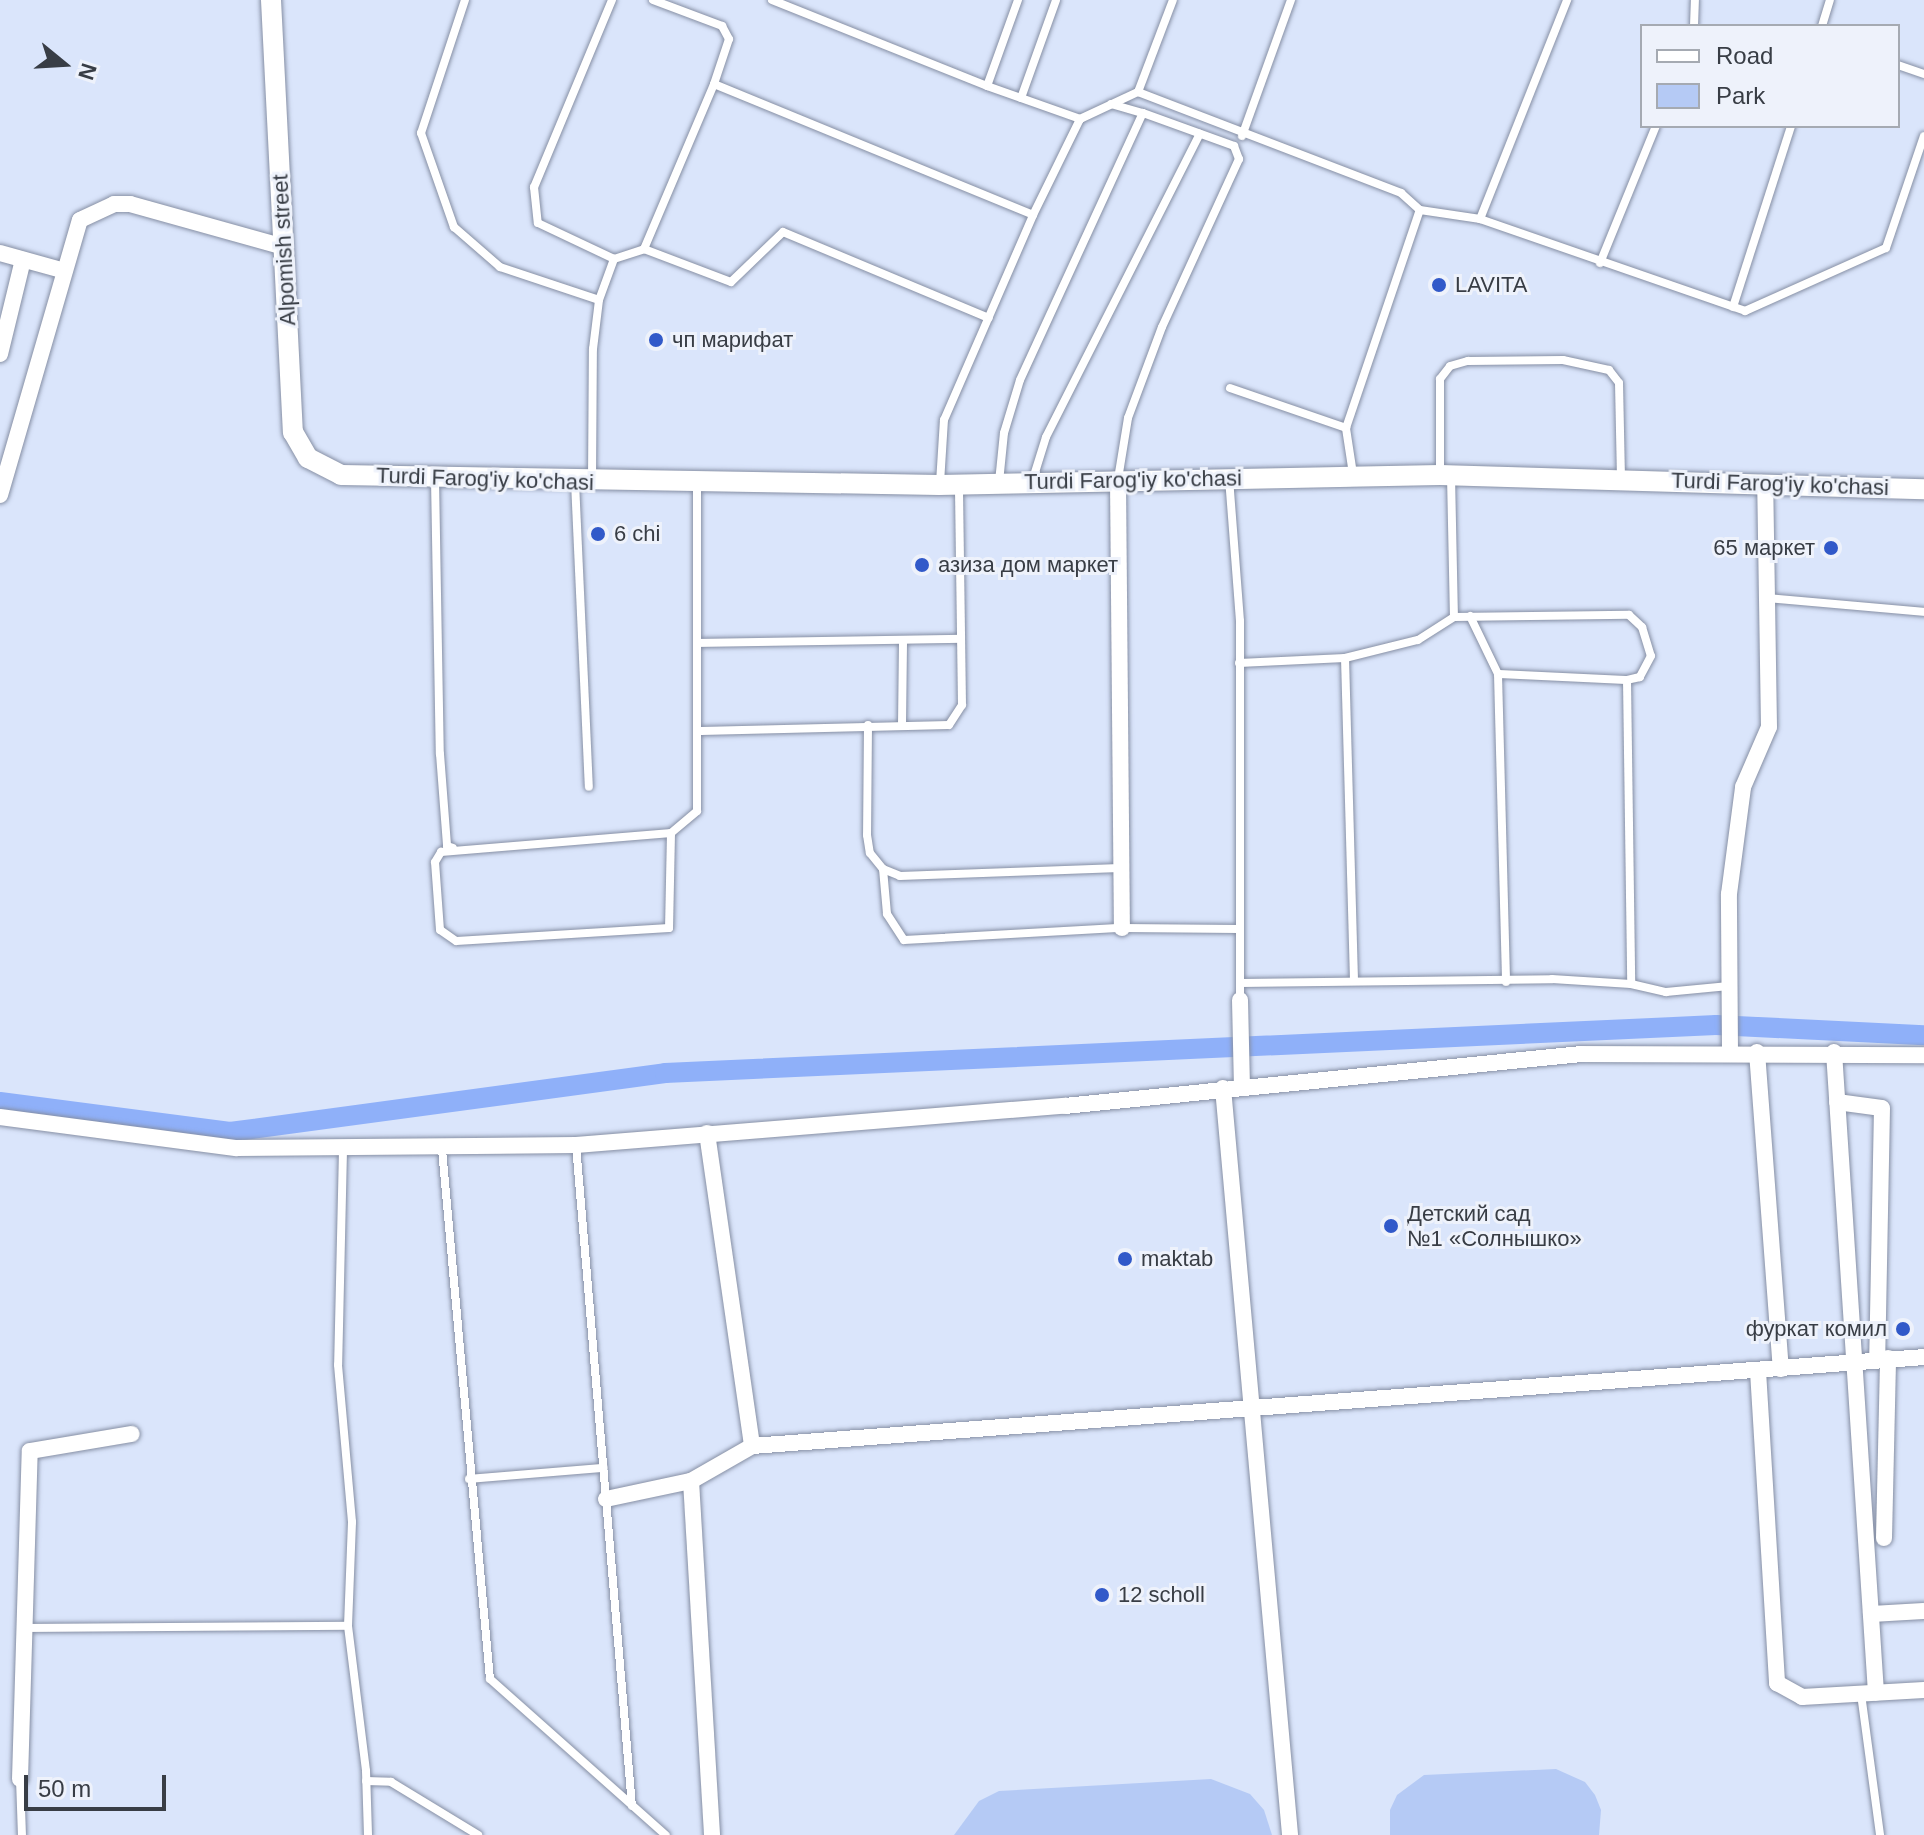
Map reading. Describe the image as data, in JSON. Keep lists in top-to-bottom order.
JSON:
{
  "streets": {
    "street": ["Alpomish street", "Turdi Farog'iy ko'chasi"]
  },
  "crossings": [
    ["Alpomish street", "Turdi Farog'iy ko'chasi"]
  ],
  "places": [
    "LAVITA",
    "чп марифат",
    "6 chi",
    "65 маркет",
    "азиза дом маркет",
    "Детский сад №1 «Солнышко»",
    "maktab",
    "фуркат комил",
    "12 scholl"
  ],
  "legend": ["Road", "Park"],
  "scale_bar": "50 m",
  "north": "right"
}
